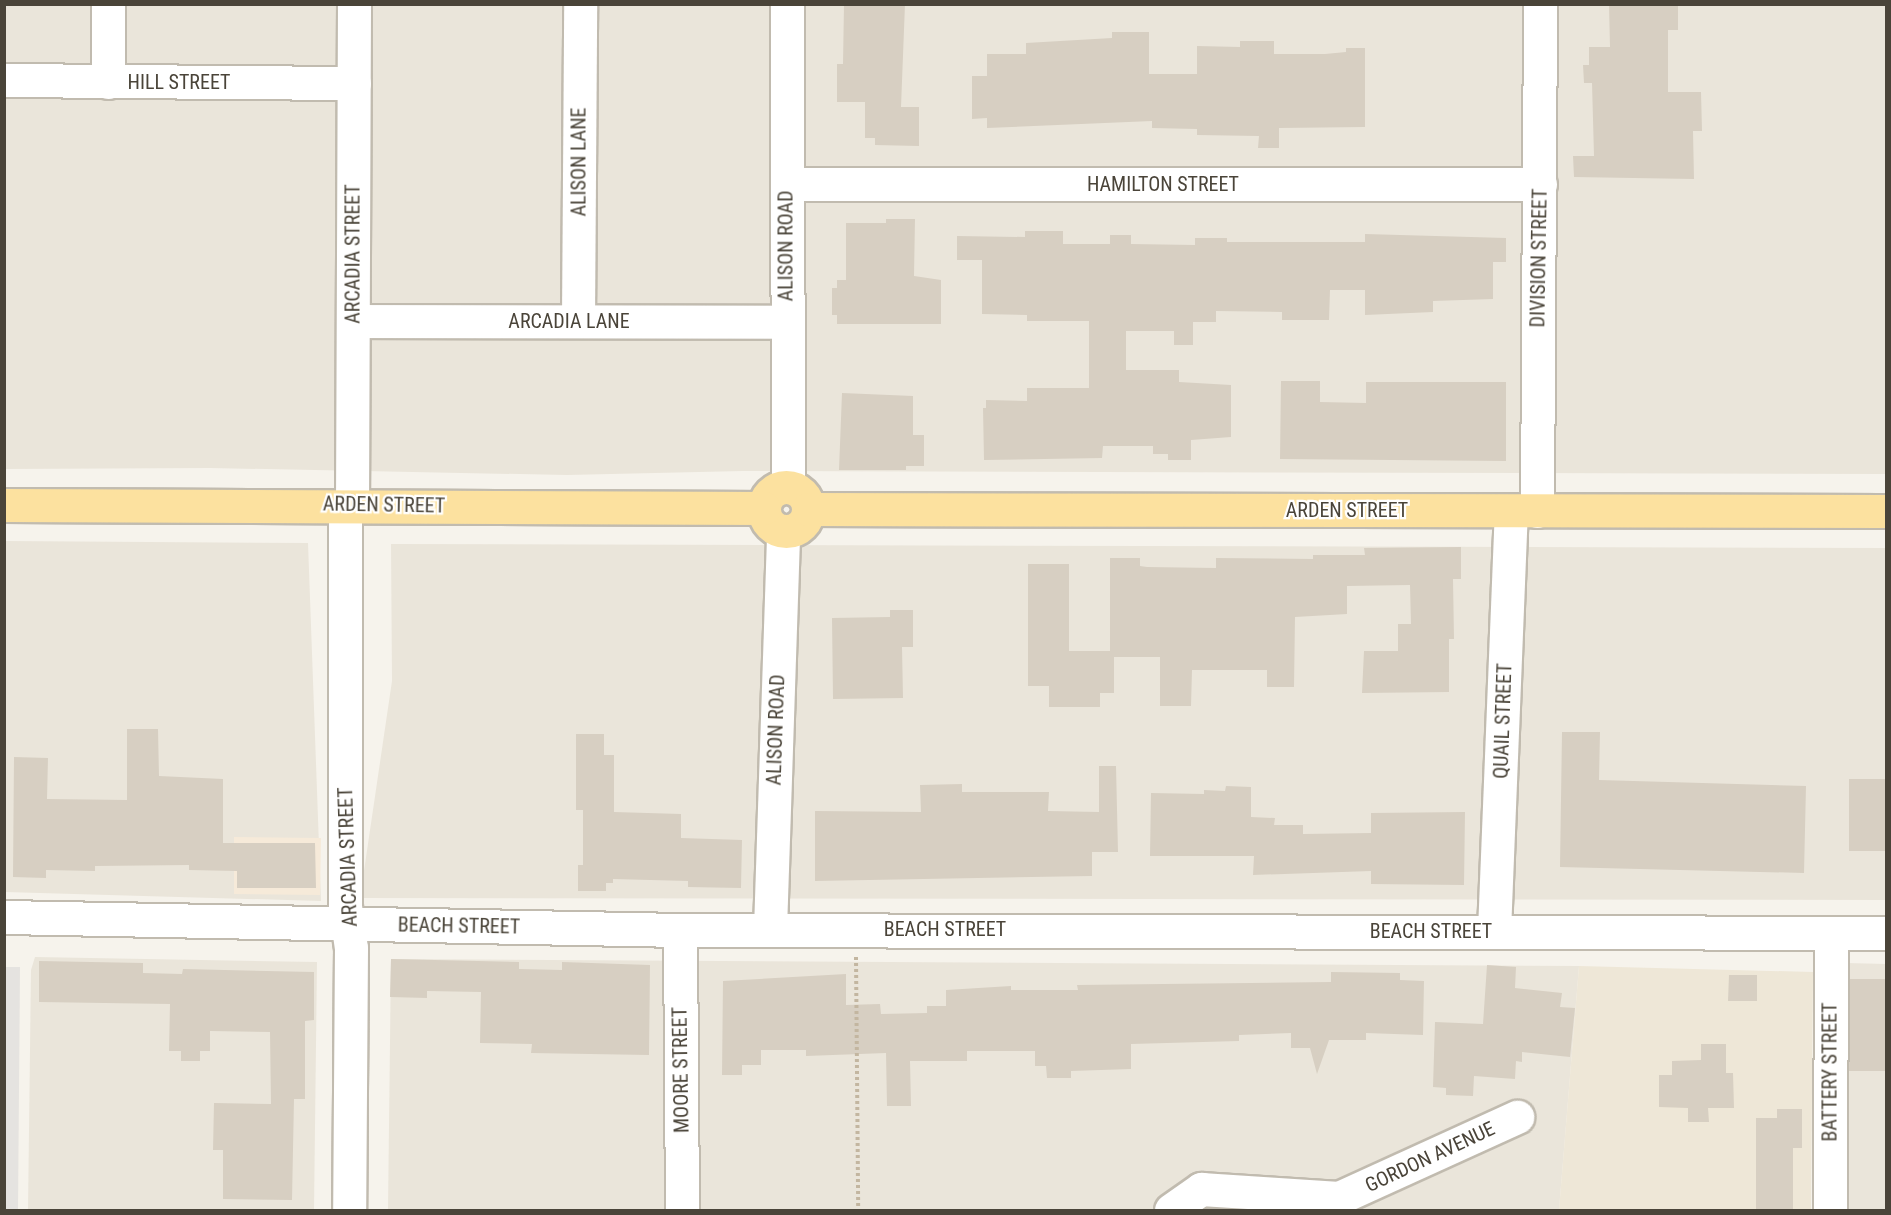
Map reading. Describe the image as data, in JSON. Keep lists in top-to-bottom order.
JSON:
{
  "streets": {
    "main road": ["ARDEN STREET"],
    "street": [
      "HILL STREET",
      "ALISON LANE",
      "HAMILTON STREET",
      "ALISON ROAD",
      "ARCADIA STREET",
      "DIVISION STREET",
      "ARCADIA LANE",
      "QUAIL STREET",
      "BEACH STREET",
      "MOORE STREET",
      "BATTERY STREET",
      "GORDON AVENUE"
    ]
  },
  "crossings": [
    ["HILL STREET", "ARCADIA STREET"],
    ["ALISON LANE", "ARCADIA LANE"],
    ["HAMILTON STREET", "ALISON ROAD"],
    ["HAMILTON STREET", "DIVISION STREET"],
    ["ALISON ROAD", "ARCADIA LANE"],
    ["ALISON ROAD", "ARDEN STREET"],
    ["ALISON ROAD", "BEACH STREET"],
    ["ARCADIA STREET", "ARCADIA LANE"],
    ["ARCADIA STREET", "ARDEN STREET"],
    ["ARCADIA STREET", "BEACH STREET"],
    ["DIVISION STREET", "ARDEN STREET"],
    ["DIVISION STREET", "QUAIL STREET"],
    ["ARDEN STREET", "QUAIL STREET"],
    ["QUAIL STREET", "BEACH STREET"],
    ["BEACH STREET", "MOORE STREET"],
    ["BEACH STREET", "BATTERY STREET"]
  ]
}
